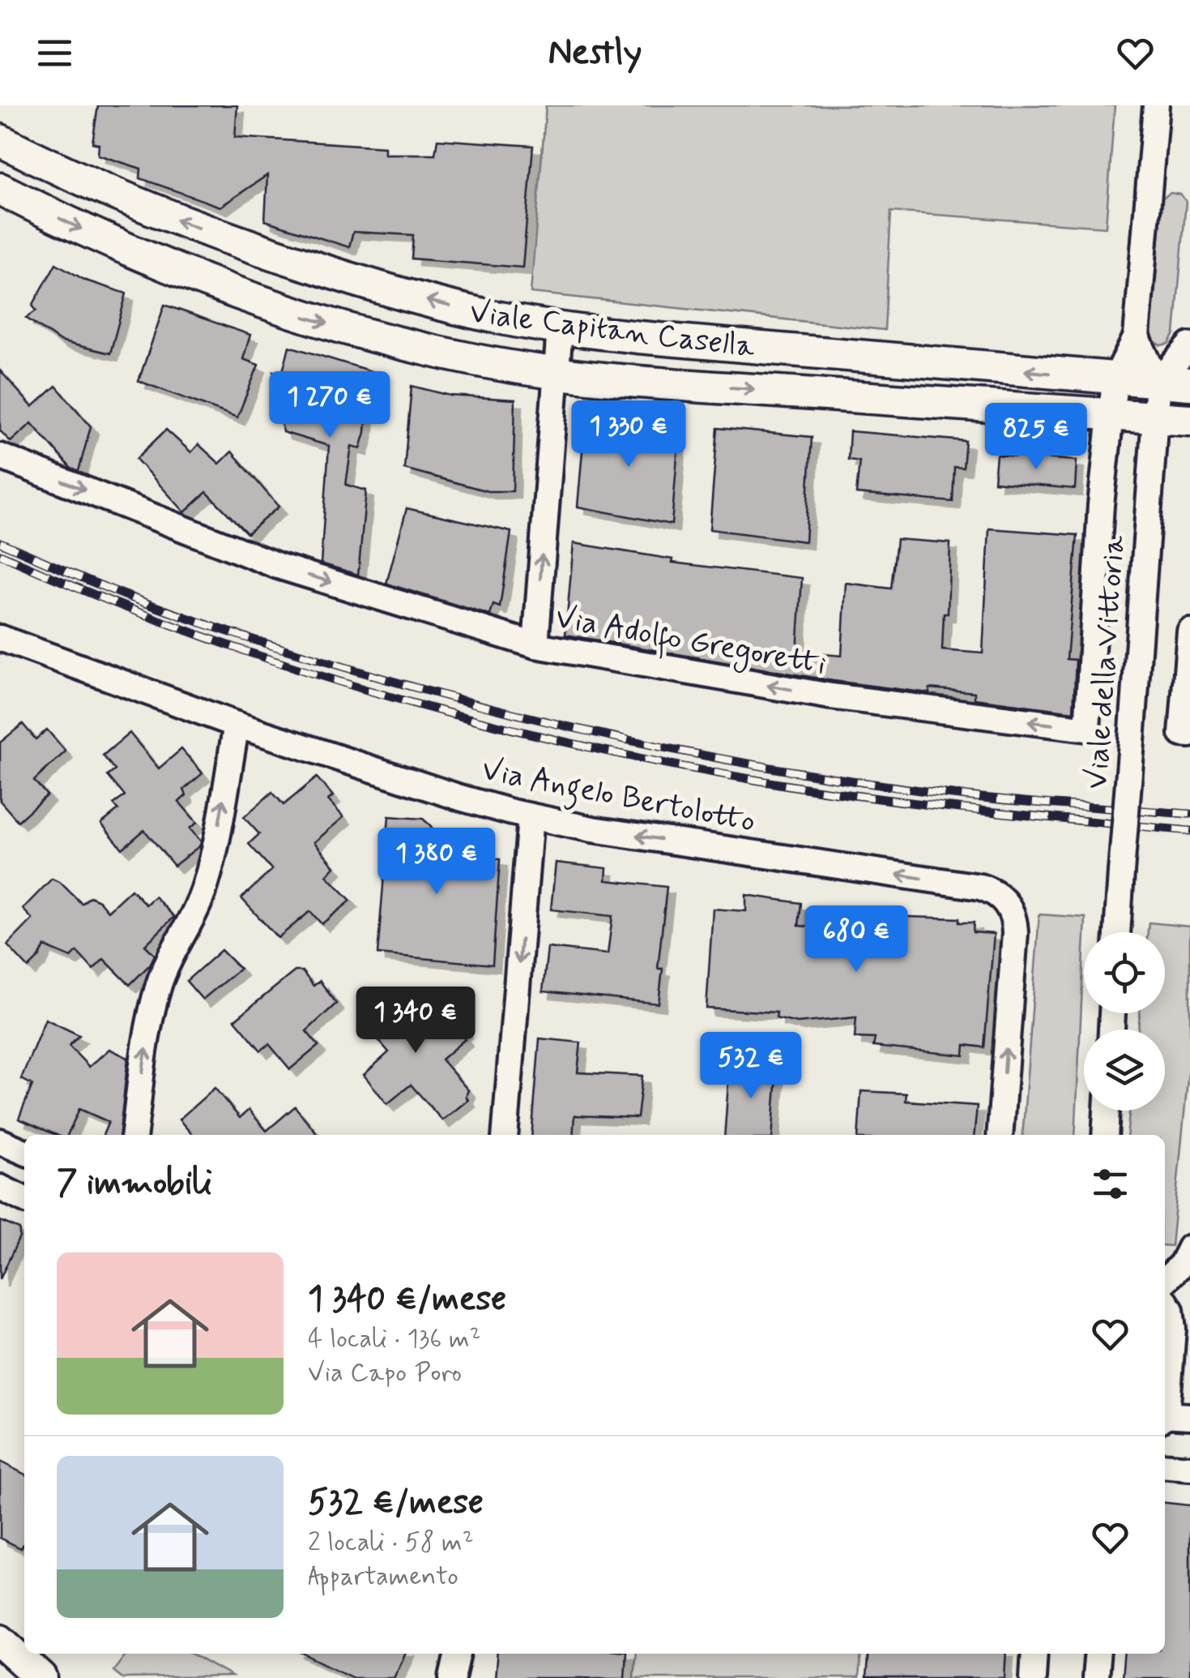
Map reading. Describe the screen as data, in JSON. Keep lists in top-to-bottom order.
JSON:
{
  "streets": {
    "street": [
      "Viale Capitan Casella",
      "Via Adolfo Gregoretti",
      "Viale della Vittoria",
      "Via Angelo Bertolotto"
    ]
  },
  "crossings": [
    ["Viale Capitan Casella", "Via Adolfo Gregoretti"],
    ["Viale Capitan Casella", "Viale della Vittoria"],
    ["Via Adolfo Gregoretti", "Viale della Vittoria"]
  ],
  "page": {
    "header": "Nestly",
    "price": [
      "1 270 €",
      "1 330 €",
      "825 €",
      "1 380 €",
      "680 €",
      "1 340 €",
      "532 €"
    ],
    "heading": "7 immobili",
    "list": [
      {
        "name": "1 340 €/mese",
        "note": "4 locali · 136 m² · Via Capo Poro"
      },
      {
        "name": "532 €/mese",
        "note": "2 locali · 58 m² · Appartamento"
      }
    ]
  }
}
